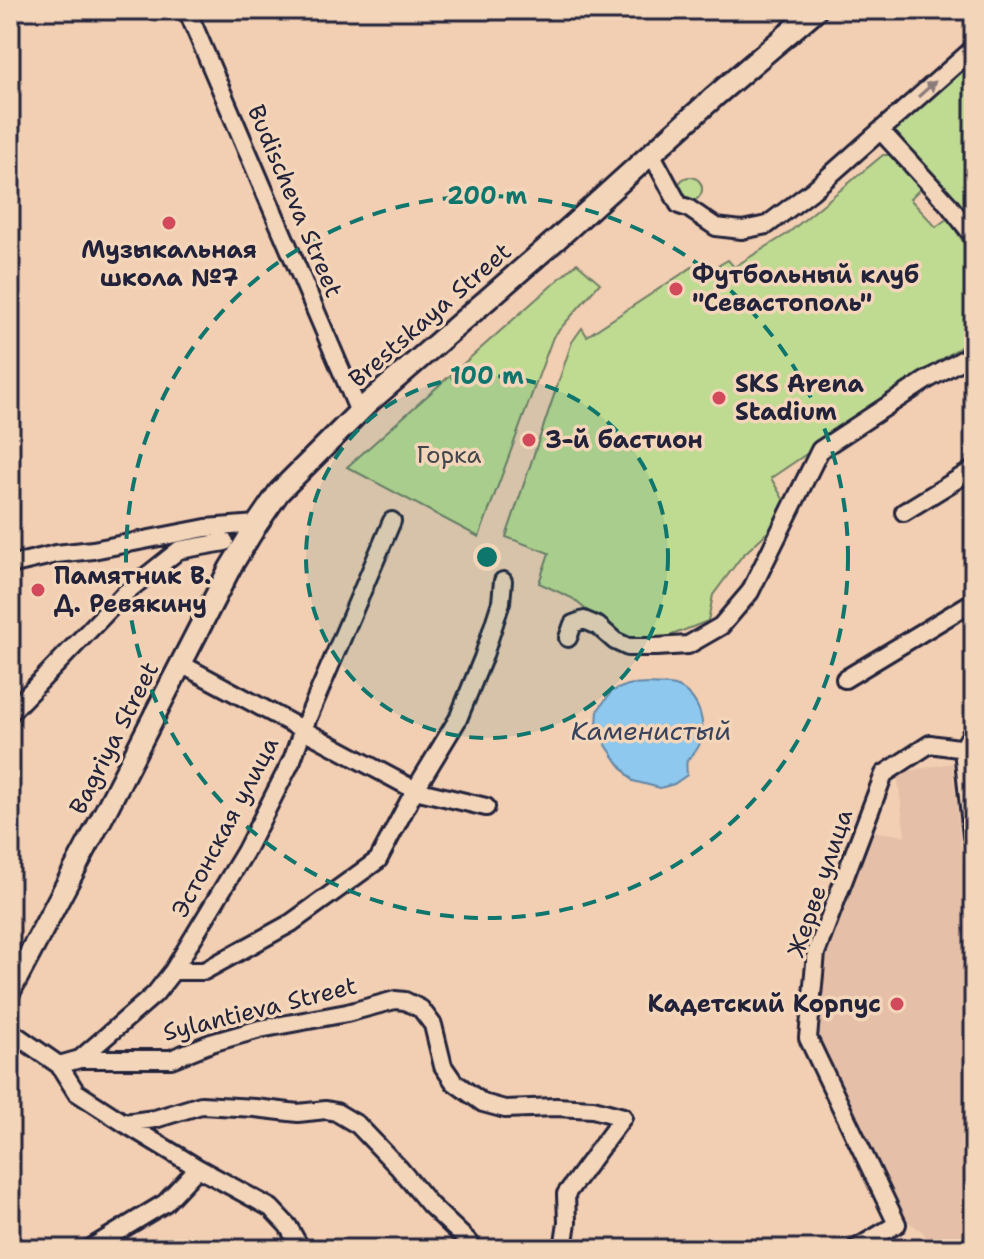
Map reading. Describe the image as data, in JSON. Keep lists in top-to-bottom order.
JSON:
{
  "streets": {
    "main road": ["Brestskaya Street", "Bagriya Street"],
    "street": [
      "Budischeva Street",
      "Эстонская улица",
      "Жерве улица",
      "Sylantieva Street"
    ]
  },
  "crossings": [
    ["Budischeva Street", "Brestskaya Street"],
    ["Brestskaya Street", "Bagriya Street"],
    ["Эстонская улица", "Sylantieva Street"]
  ],
  "water": ["Каменистый"],
  "parks": ["Горка"],
  "places": [
    "Музыкальная школа №7",
    "Футбольный клуб \"Севастополь\"",
    "SKS Arena Stadium",
    "3-й бастион",
    "Памятник В. Д. Ревякину",
    "Кадетский Корпус"
  ],
  "rings": ["200 m", "100 m"]
}
